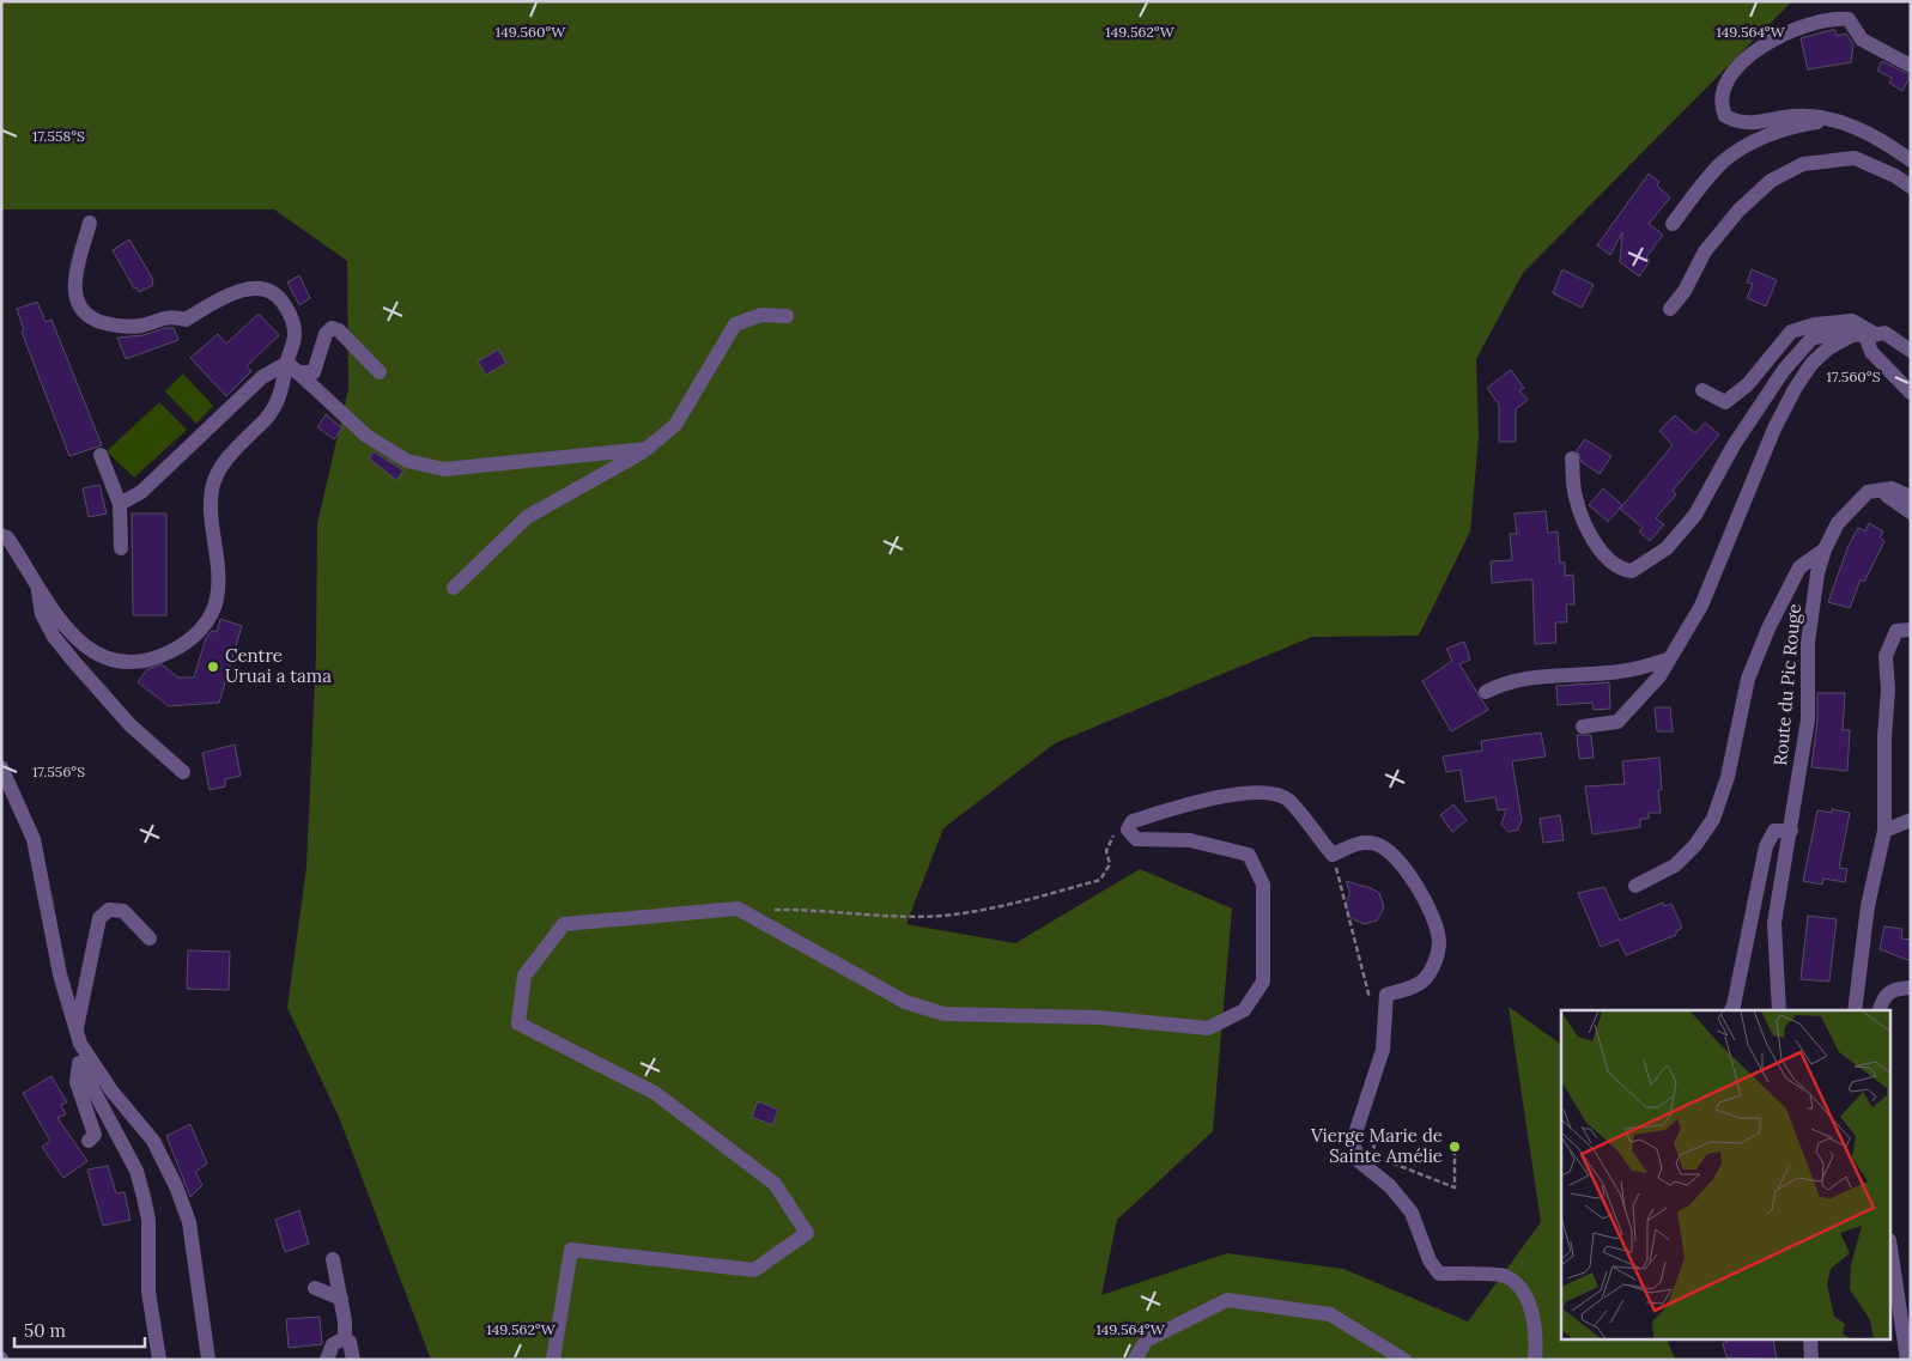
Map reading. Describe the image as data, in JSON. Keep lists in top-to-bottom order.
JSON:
{
  "streets": {
    "street": ["Route du Pic Rouge"]
  },
  "places": ["Centre Uruai a tama", "Vierge Marie de Sainte Amélie"],
  "scale_bar": "50 m",
  "coordinates": [
    "149.560°W",
    "149.562°W",
    "149.564°W",
    "17.558°S",
    "17.560°S",
    "17.556°S"
  ]
}
